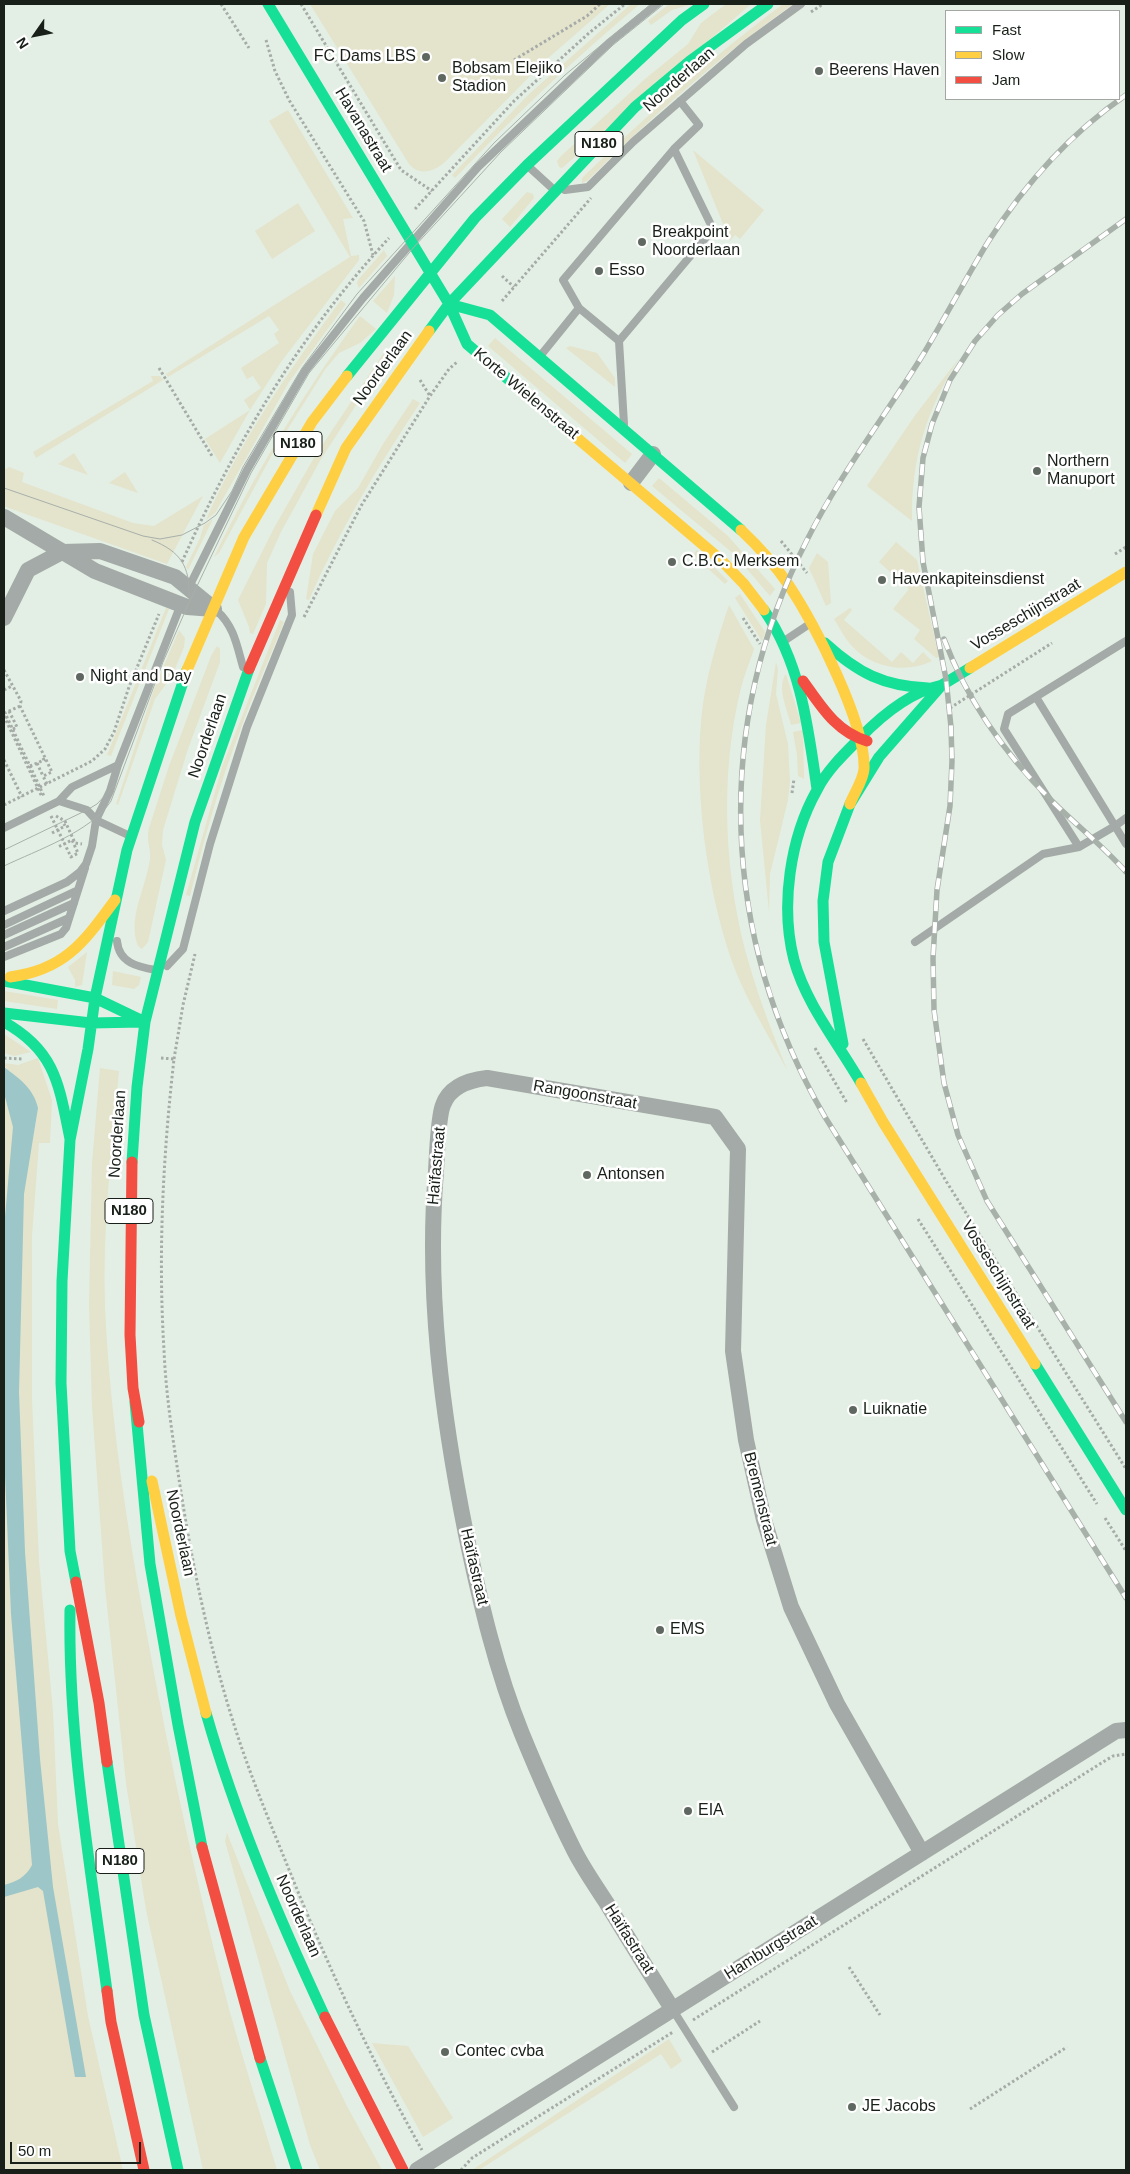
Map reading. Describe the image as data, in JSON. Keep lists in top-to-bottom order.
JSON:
{
  "streets": {
    "main road": [
      "Noorderlaan",
      "Havanastraat",
      "N180",
      "Korte Wielenstraat",
      "Vosseschijnstraat"
    ],
    "street": [
      "Rangoonstraat",
      "Haïfastraat",
      "Bremenstraat",
      "Hamburgstraat"
    ]
  },
  "crossings": [
    ["Noorderlaan", "Havanastraat"],
    ["Noorderlaan", "Korte Wielenstraat"],
    ["Havanastraat", "Korte Wielenstraat"],
    ["Korte Wielenstraat", "Vosseschijnstraat"],
    ["Rangoonstraat", "Haïfastraat"],
    ["Rangoonstraat", "Bremenstraat"],
    ["Haïfastraat", "Hamburgstraat"],
    ["Bremenstraat", "Hamburgstraat"]
  ],
  "places": [
    "FC Dams LBS",
    "Beerens Haven",
    "Bobsam Elejiko Stadion",
    "Breakpoint Noorderlaan",
    "Esso",
    "Northern Manuport",
    "C.B.C. Merksem",
    "Havenkapiteinsdienst",
    "Night and Day",
    "Antonsen",
    "Luiknatie",
    "EMS",
    "EIA",
    "Contec cvba",
    "JE Jacobs"
  ],
  "legend": ["Fast", "Slow", "Jam"],
  "scale_bar": "50 m",
  "north": "bottom left"
}
